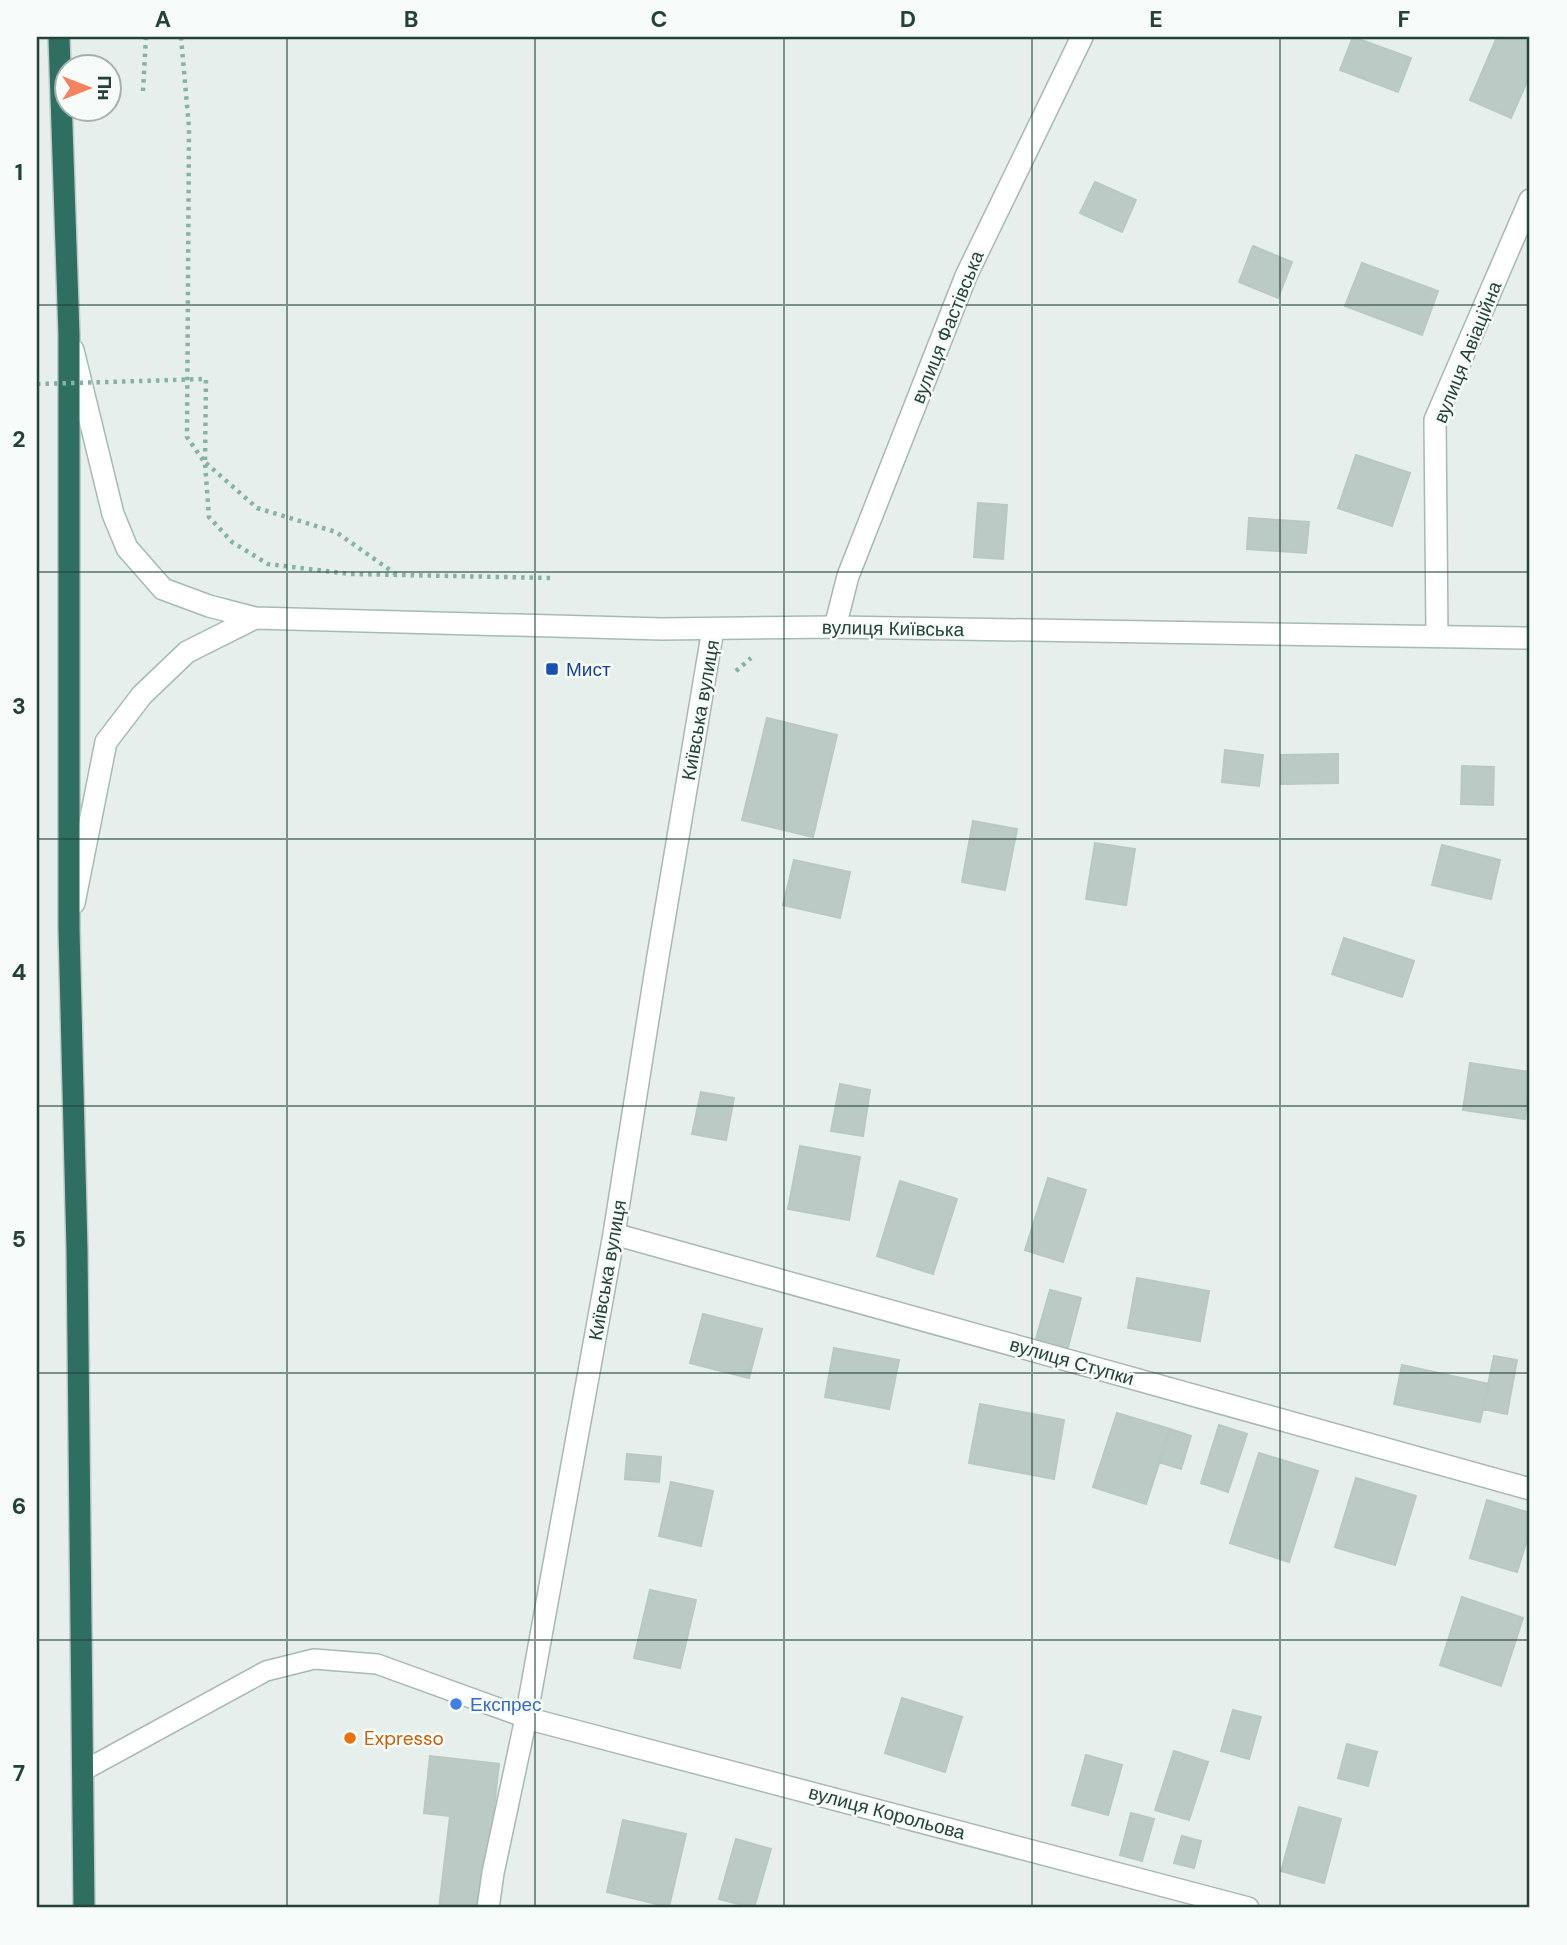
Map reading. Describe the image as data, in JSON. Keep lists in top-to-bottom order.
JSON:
{
  "streets": {
    "street": [
      "вулиця Фастівська",
      "вулиця Авіаційна",
      "вулиця Київська",
      "Київська вулиця",
      "вулиця Ступки",
      "вулиця Корольова"
    ]
  },
  "crossings": [
    ["вулиця Фастівська", "вулиця Київська"],
    ["вулиця Авіаційна", "вулиця Київська"],
    ["вулиця Київська", "Київська вулиця"],
    ["Київська вулиця", "вулиця Ступки"],
    ["Київська вулиця", "вулиця Корольова"]
  ],
  "places": {
    "transit": ["Мист"],
    "other": ["Експрес", "Expresso"]
  },
  "north": "right",
  "grid": {
    "columns": [
      "A",
      "B",
      "C",
      "D",
      "E",
      "F"
    ],
    "rows": [
      "1",
      "2",
      "3",
      "4",
      "5",
      "6",
      "7"
    ]
  }
}
